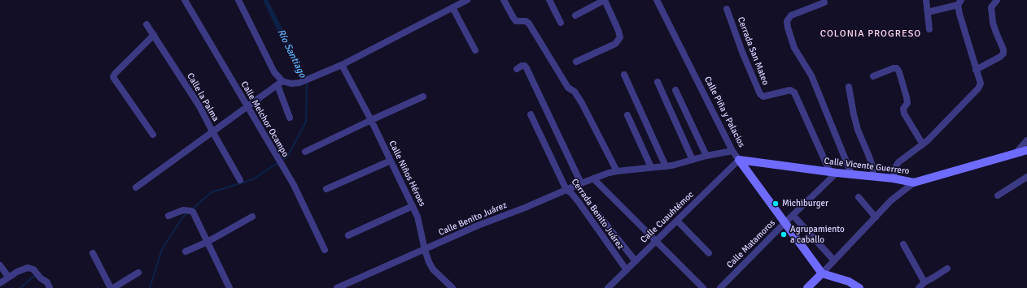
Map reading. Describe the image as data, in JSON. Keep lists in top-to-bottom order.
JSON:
{
  "streets": {
    "street": [
      "Cerrada San Mateo",
      "Calle la Palma",
      "Calle Piña y Palacios",
      "Calle Melchor Ocampo",
      "Calle Vicente Guerrero",
      "Calle Niños Héroes",
      "Cerrada Benito Juárez",
      "Calle Cuauhtémoc",
      "Calle Benito Juárez",
      "Calle Matamoros"
    ]
  },
  "crossings": [
    ["Cerrada San Mateo", "Calle Vicente Guerrero"],
    ["Cerrada San Mateo", "Calle Matamoros"],
    ["Calle Piña y Palacios", "Calle Vicente Guerrero"],
    ["Calle Piña y Palacios", "Calle Cuauhtémoc"],
    ["Calle Piña y Palacios", "Calle Benito Juárez"],
    ["Calle Piña y Palacios", "Calle Matamoros"],
    ["Calle Vicente Guerrero", "Calle Cuauhtémoc"],
    ["Calle Vicente Guerrero", "Calle Matamoros"],
    ["Calle Niños Héroes", "Calle Benito Juárez"],
    ["Cerrada Benito Juárez", "Calle Cuauhtémoc"],
    ["Cerrada Benito Juárez", "Calle Benito Juárez"]
  ],
  "districts": ["COLONIA PROGRESO"],
  "water": ["Río Santiago"],
  "places": ["Michiburger", "Agrupamiento a caballo"]
}
